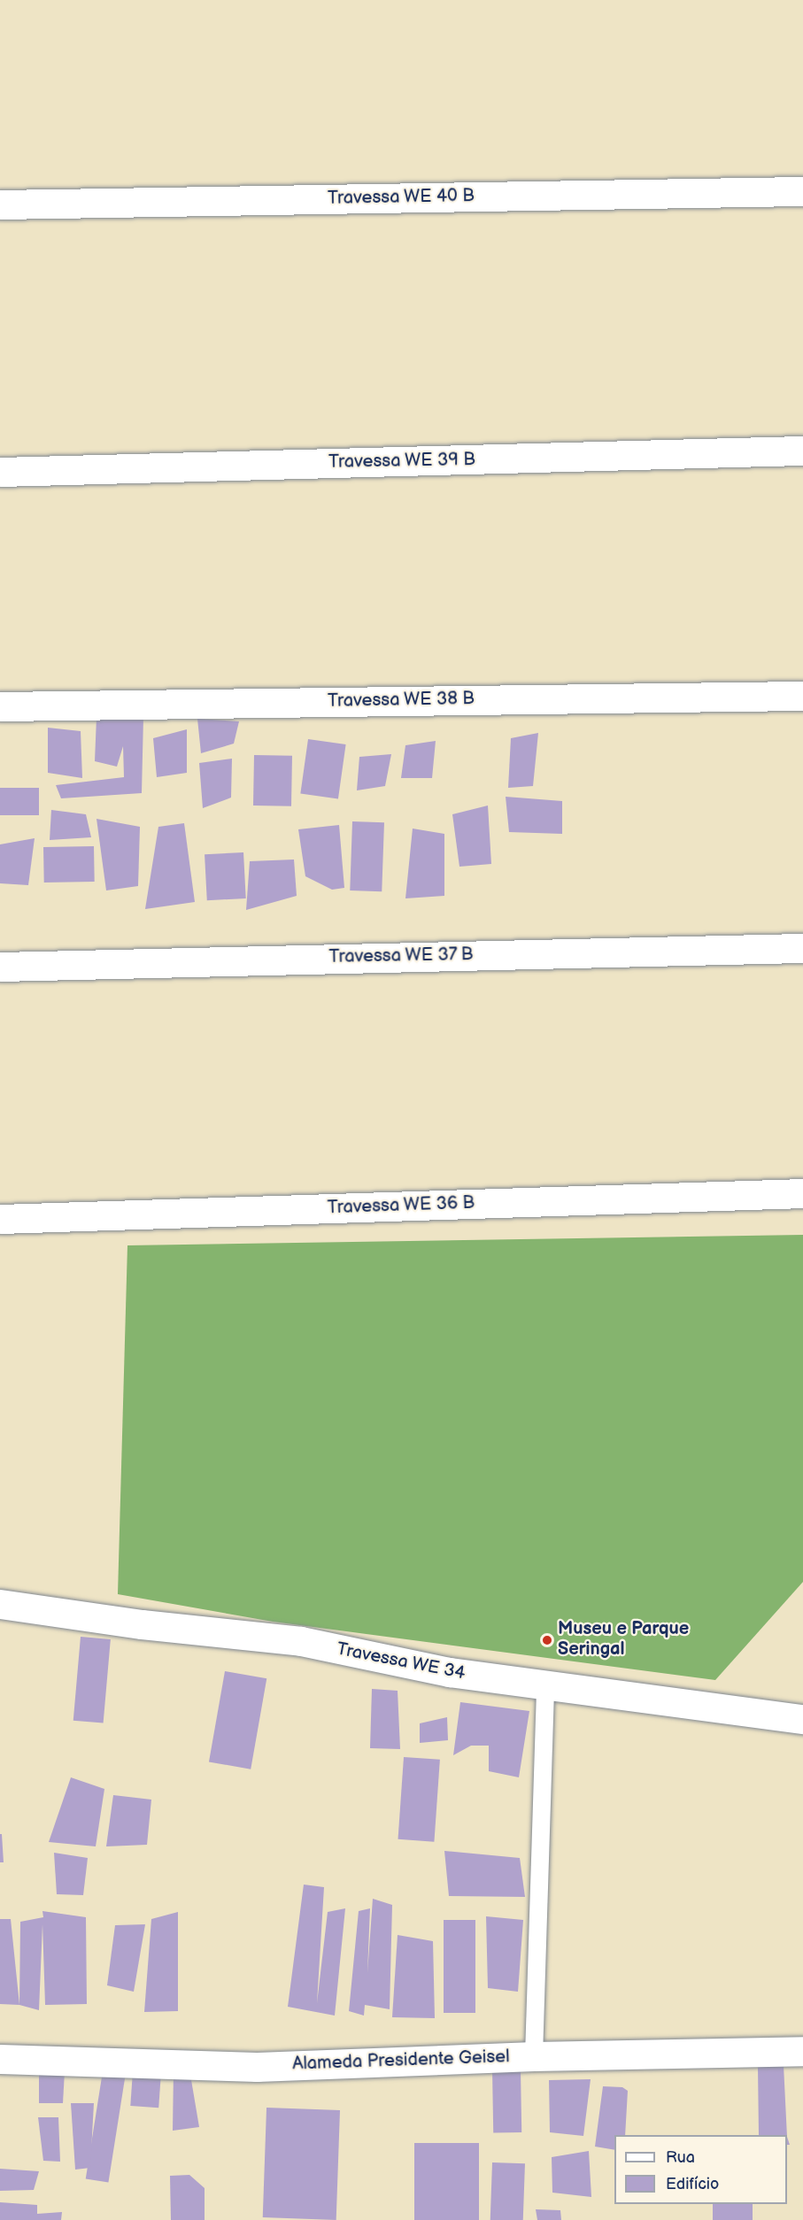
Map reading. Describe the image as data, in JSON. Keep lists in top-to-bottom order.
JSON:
{
  "streets": {
    "street": [
      "Travessa WE 40 B",
      "Travessa WE 39 B",
      "Travessa WE 38 B",
      "Travessa WE 37 B",
      "Travessa WE 36 B",
      "Travessa WE 34",
      "Alameda Presidente Geisel"
    ]
  },
  "places": ["Museu e Parque Seringal"],
  "legend": ["Rua", "Edifício"]
}
